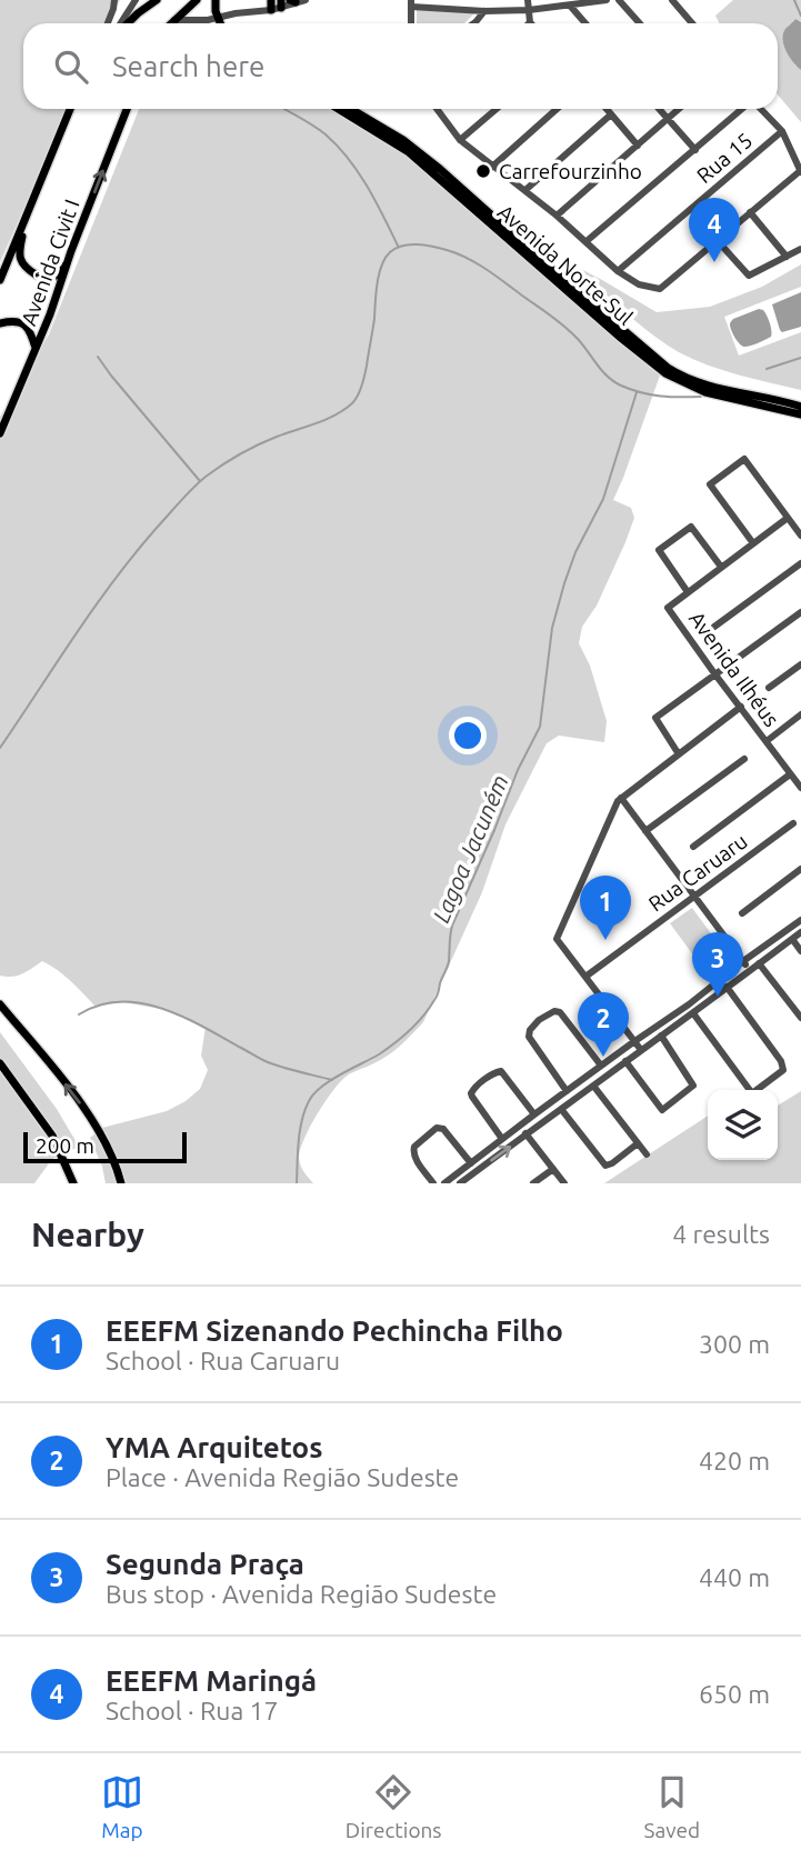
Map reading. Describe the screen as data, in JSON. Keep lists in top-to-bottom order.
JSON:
{
  "streets": {
    "main road": ["Avenida Civit I", "Avenida Norte-Sul"],
    "street": ["Rua 15", "Avenida Ilhéus", "Rua Caruaru"]
  },
  "water": ["Lagoa Jacuném"],
  "places": ["Carrefourzinho"],
  "scale_bar": "200 m",
  "page": {
    "search": "Search here",
    "pins": [
      "4",
      "1",
      "3",
      "2"
    ],
    "scale": "200 m",
    "heading": ["Nearby", "4 results"],
    "list": [
      {
        "mark": "1",
        "name": "EEEFM Sizenando Pechincha Filho",
        "note": "School · Rua Caruaru",
        "value": "300 m"
      },
      {
        "mark": "2",
        "name": "YMA Arquitetos",
        "note": "Place · Avenida Região Sudeste",
        "value": "420 m"
      },
      {
        "mark": "3",
        "name": "Segunda Praça",
        "note": "Bus stop · Avenida Região Sudeste",
        "value": "440 m"
      },
      {
        "mark": "4",
        "name": "EEEFM Maringá",
        "note": "School · Rua 17",
        "value": "650 m"
      }
    ],
    "nav": ["Map", "Directions", "Saved"]
  }
}
